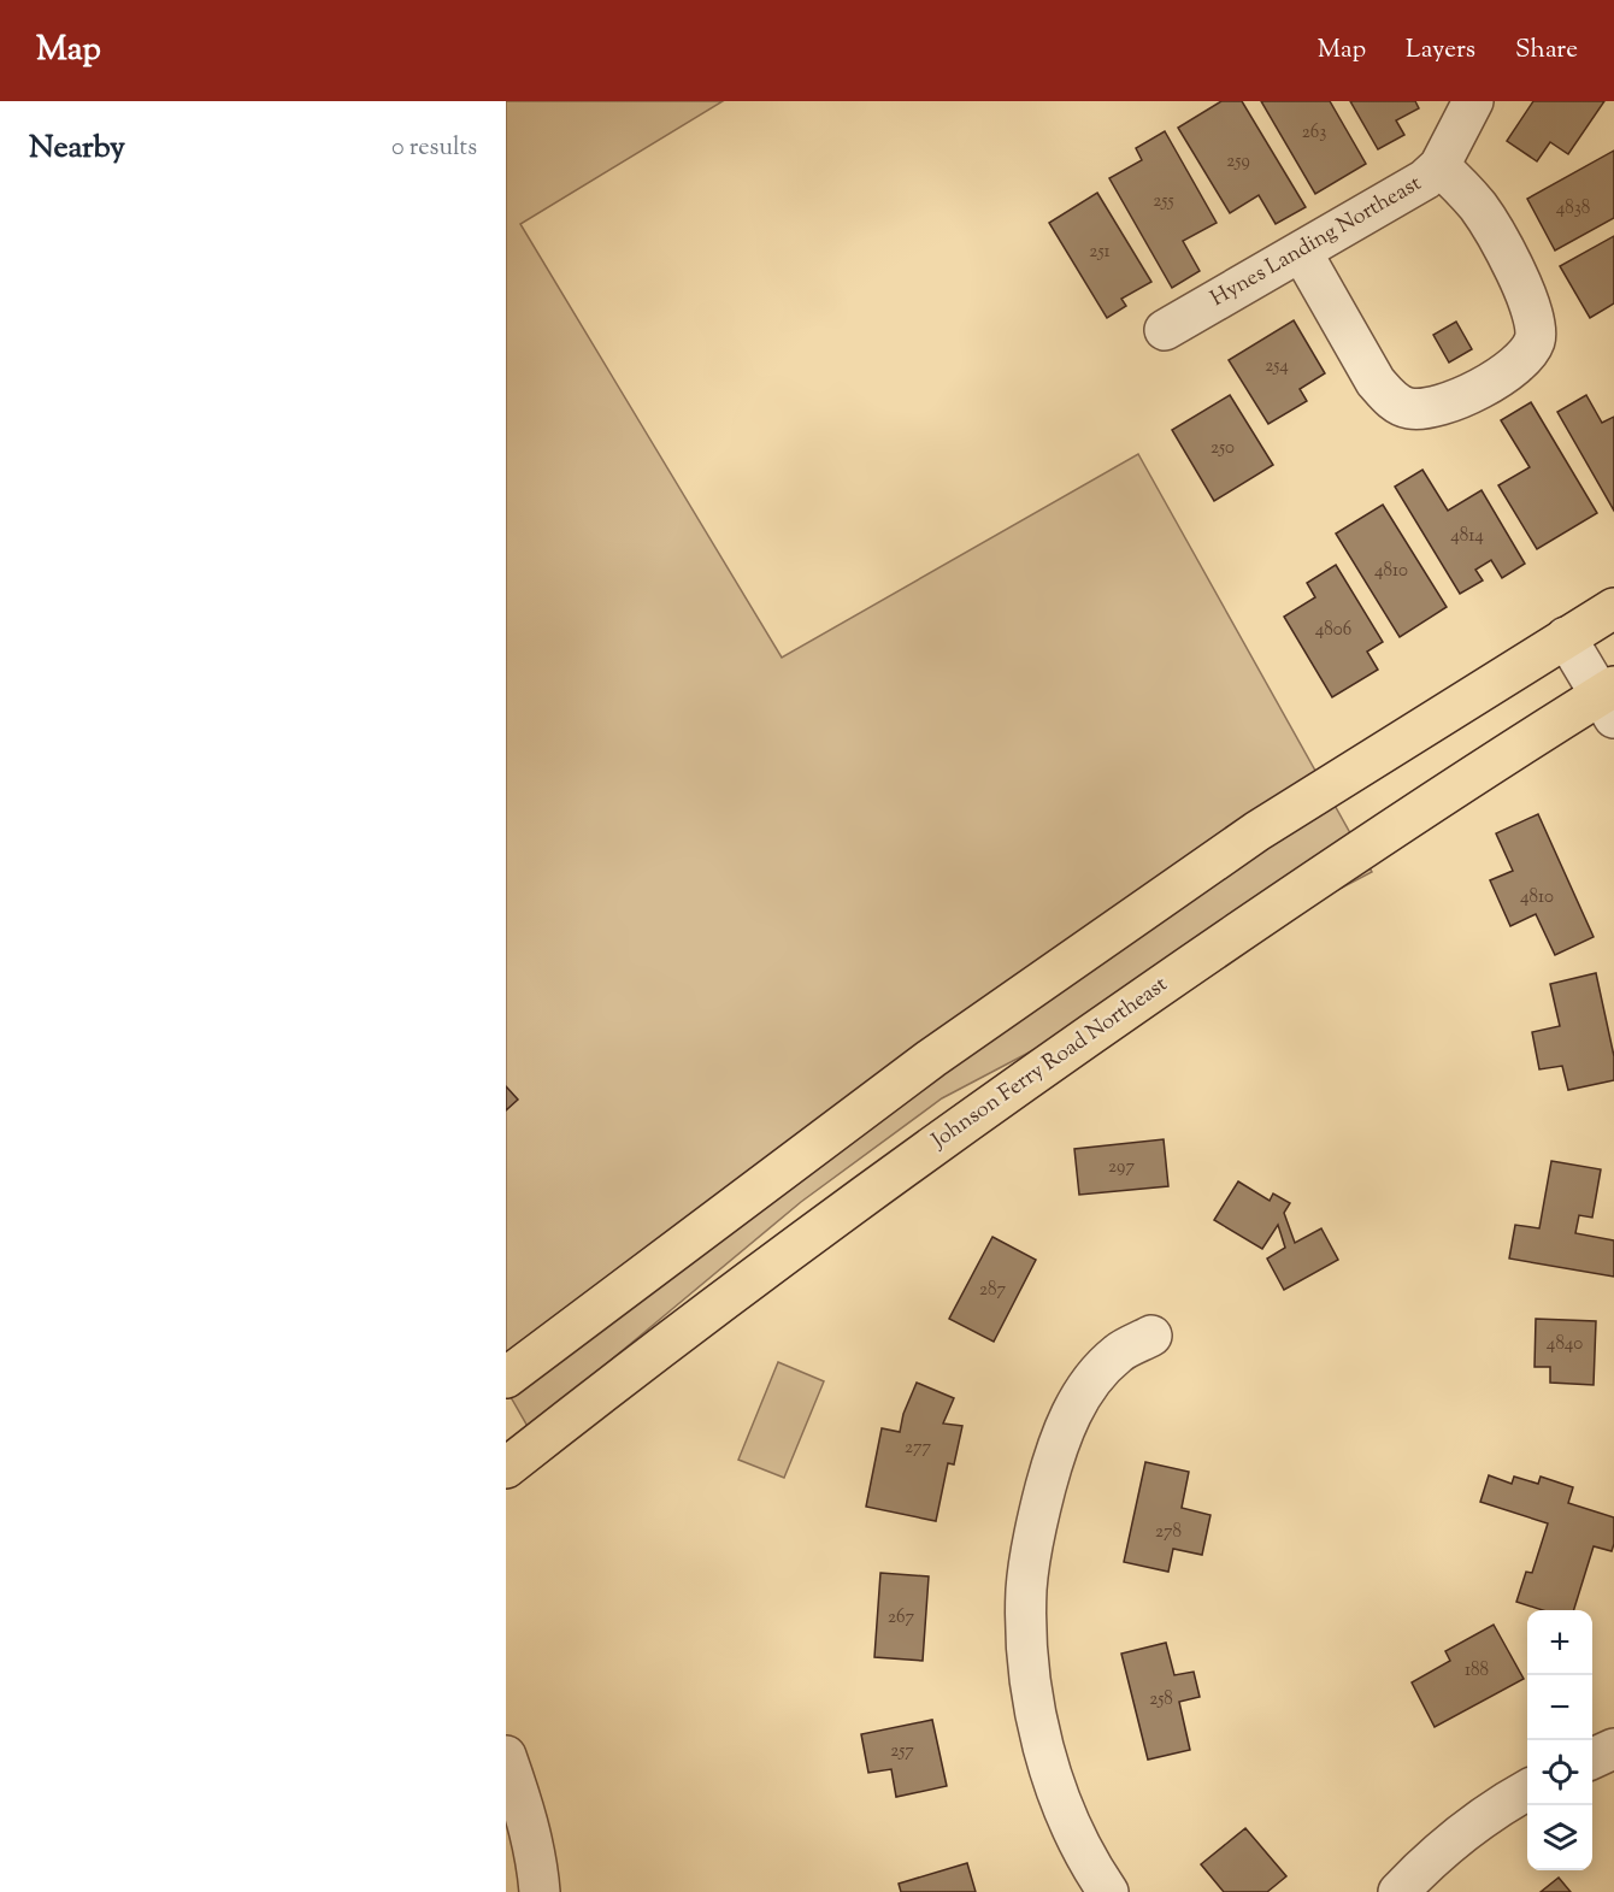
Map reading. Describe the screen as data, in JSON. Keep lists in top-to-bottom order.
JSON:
{
  "streets": {
    "main road": ["Johnson Ferry Road Northeast"],
    "street": ["Hynes Landing Northeast"]
  },
  "house_numbers": [
    "263",
    "259",
    "255",
    "4838",
    "251",
    "254",
    "250",
    "4814",
    "4810",
    "4806",
    "4810",
    "297",
    "287",
    "4840",
    "277",
    "278",
    "267",
    "188",
    "258",
    "257"
  ],
  "page": {
    "header": "Map",
    "nav": ["Map", "Layers", "Share"],
    "heading": ["Nearby", "0 results"],
    "map_buttons": ["+", "−"]
  }
}
